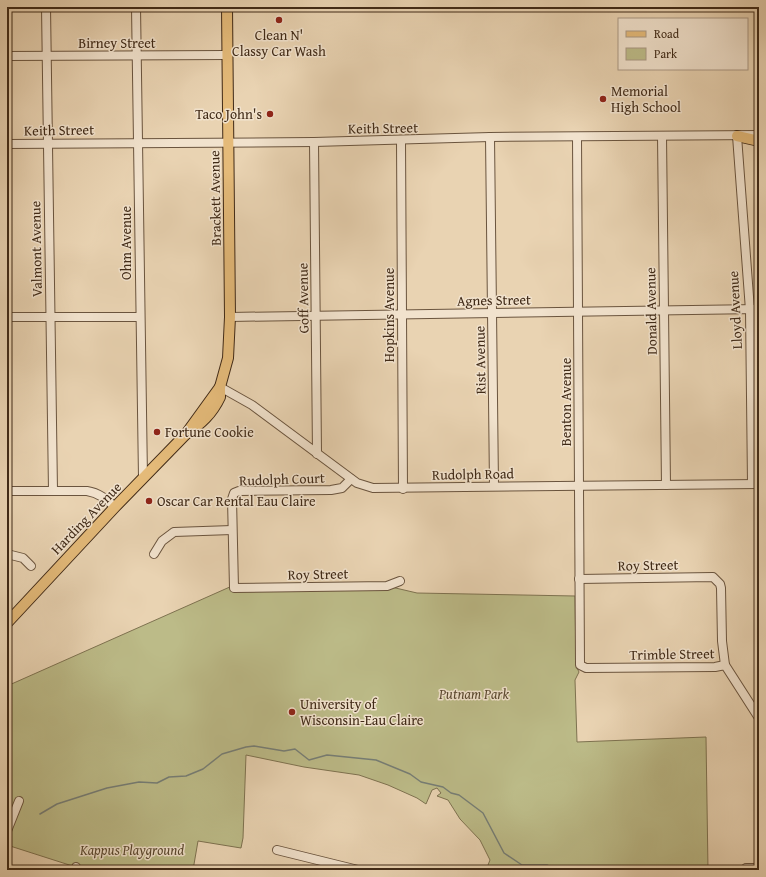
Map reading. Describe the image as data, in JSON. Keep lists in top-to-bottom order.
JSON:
{
  "streets": {
    "main road": ["Brackett Avenue", "Harding Avenue"],
    "street": [
      "Birney Street",
      "Keith Street",
      "Ohm Avenue",
      "Valmont Avenue",
      "Goff Avenue",
      "Agnes Street",
      "Lloyd Avenue",
      "Donald Avenue",
      "Hopkins Avenue",
      "Rist Avenue",
      "Benton Avenue",
      "Rudolph Road",
      "Rudolph Court",
      "Roy Street",
      "Trimble Street"
    ]
  },
  "crossings": [
    ["Birney Street", "Brackett Avenue"],
    ["Birney Street", "Ohm Avenue"],
    ["Birney Street", "Valmont Avenue"],
    ["Keith Street", "Brackett Avenue"],
    ["Keith Street", "Ohm Avenue"],
    ["Keith Street", "Valmont Avenue"],
    ["Keith Street", "Goff Avenue"],
    ["Keith Street", "Lloyd Avenue"],
    ["Keith Street", "Donald Avenue"],
    ["Keith Street", "Hopkins Avenue"],
    ["Keith Street", "Rist Avenue"],
    ["Keith Street", "Benton Avenue"],
    ["Brackett Avenue", "Agnes Street"],
    ["Brackett Avenue", "Rudolph Road"],
    ["Brackett Avenue", "Harding Avenue"],
    ["Ohm Avenue", "Harding Avenue"],
    ["Goff Avenue", "Agnes Street"],
    ["Goff Avenue", "Rudolph Road"],
    ["Agnes Street", "Lloyd Avenue"],
    ["Agnes Street", "Donald Avenue"],
    ["Agnes Street", "Hopkins Avenue"],
    ["Agnes Street", "Rist Avenue"],
    ["Agnes Street", "Benton Avenue"],
    ["Lloyd Avenue", "Rudolph Road"],
    ["Donald Avenue", "Rudolph Road"],
    ["Hopkins Avenue", "Rudolph Road"],
    ["Rist Avenue", "Rudolph Road"],
    ["Benton Avenue", "Rudolph Road"],
    ["Benton Avenue", "Roy Street"],
    ["Benton Avenue", "Trimble Street"],
    ["Rudolph Road", "Rudolph Court"],
    ["Rudolph Road", "Harding Avenue"],
    ["Rudolph Court", "Roy Street"],
    ["Roy Street", "Trimble Street"]
  ],
  "parks": ["Putnam Park", "Kappus Playground"],
  "places": [
    "Clean N' Classy Car Wash",
    "Memorial High School",
    "Taco John's",
    "Fortune Cookie",
    "Oscar Car Rental Eau Claire",
    "University of Wisconsin-Eau Claire"
  ],
  "legend": ["Road", "Park"]
}
